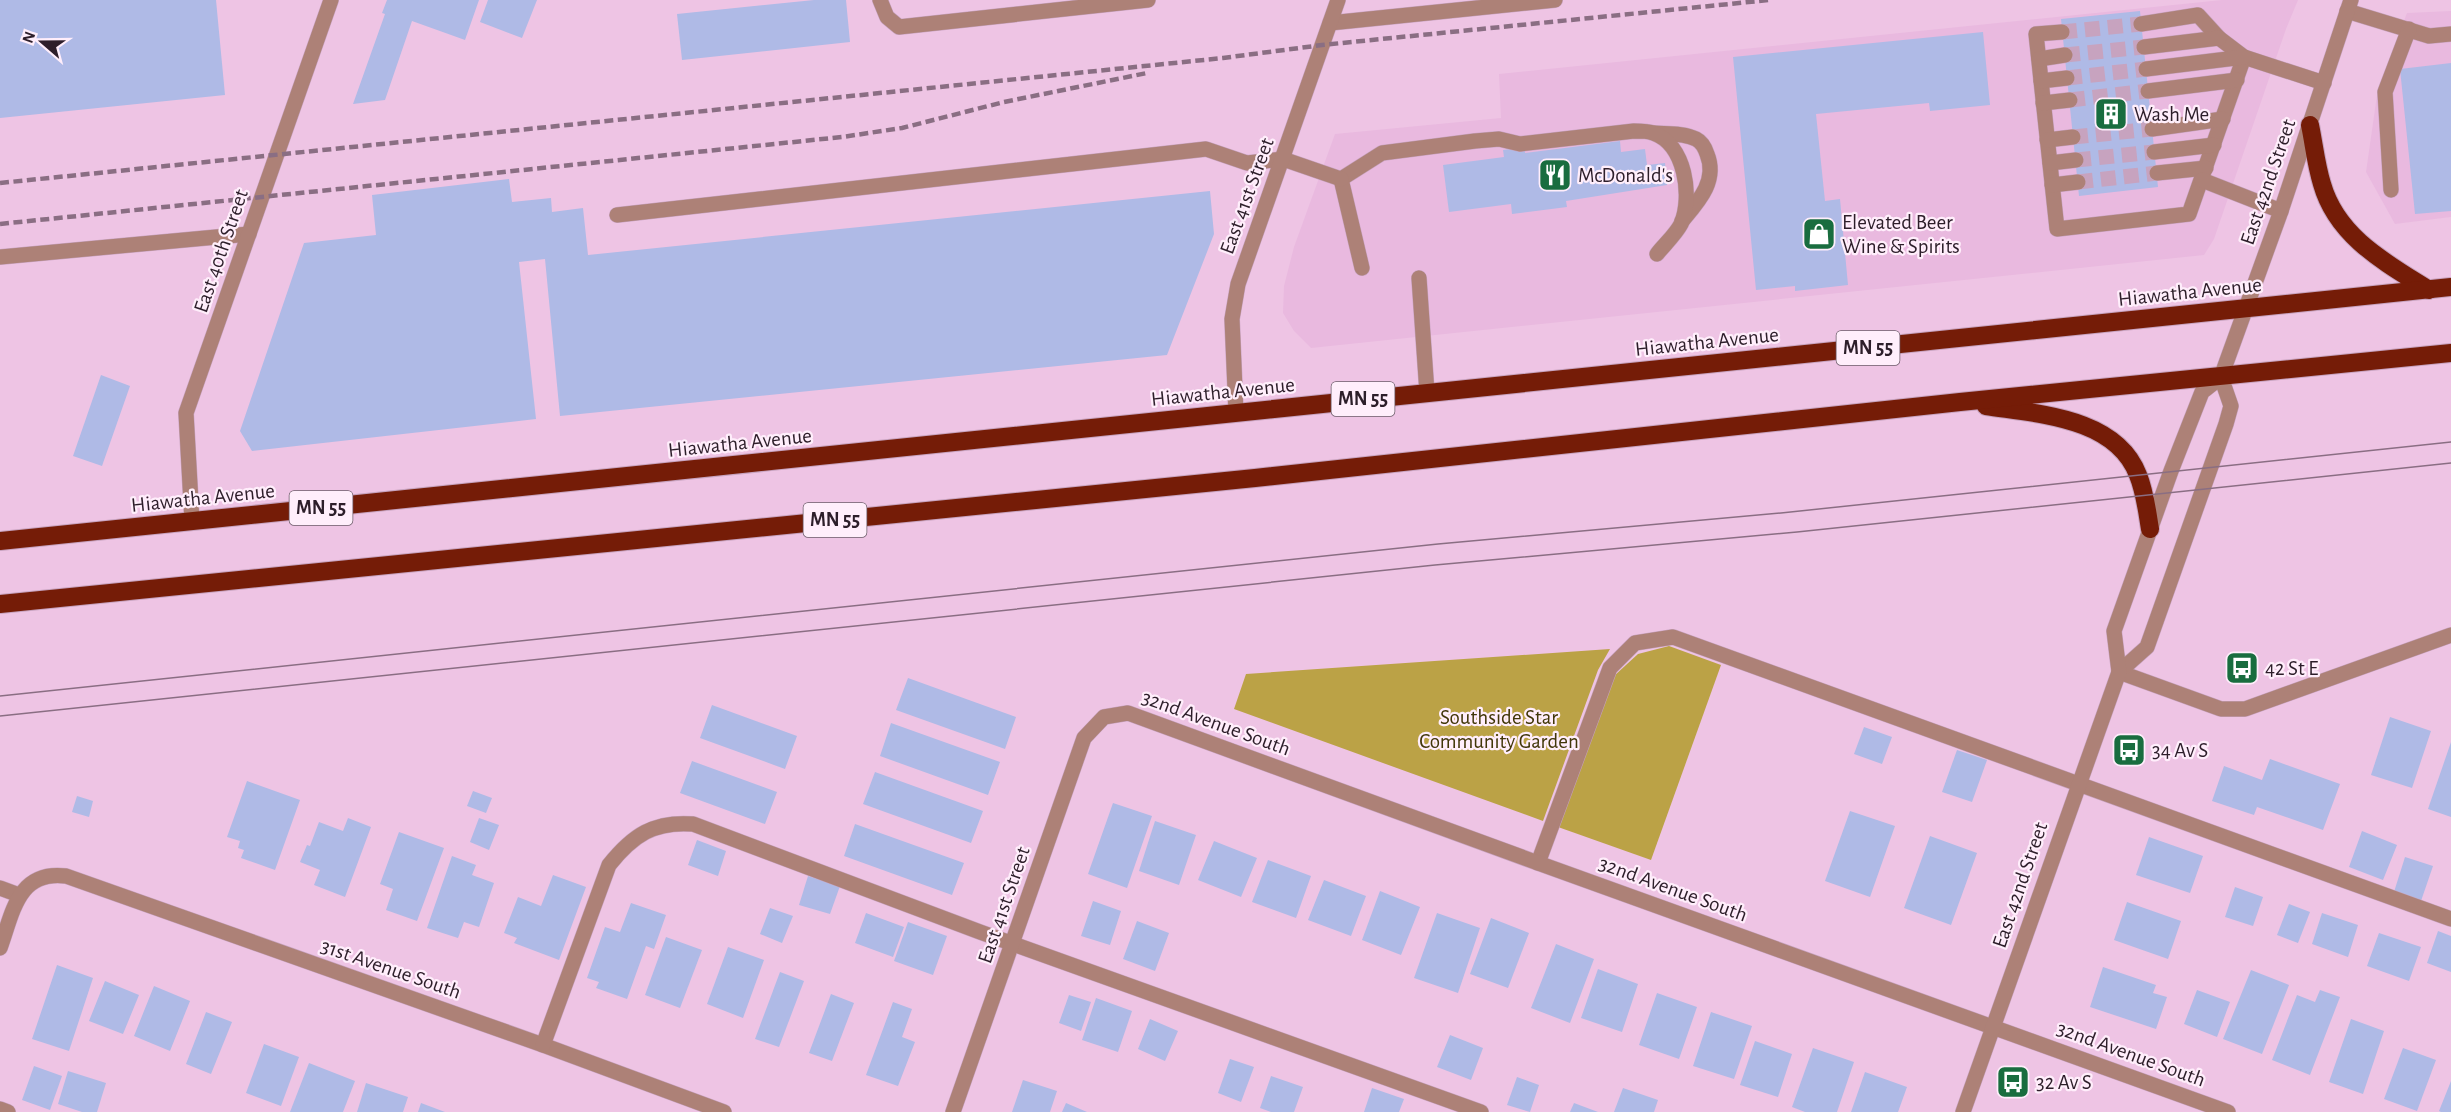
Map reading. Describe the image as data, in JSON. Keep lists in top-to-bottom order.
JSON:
{
  "streets": {
    "highway": ["Hiawatha Avenue", "MN 55"],
    "street": [
      "East 42nd Street",
      "East 41st Street",
      "East 40th Street",
      "32nd Avenue South",
      "31st Avenue South"
    ]
  },
  "crossings": [
    ["East 42nd Street", "Hiawatha Avenue"],
    ["East 42nd Street", "MN 55"],
    ["East 42nd Street", "32nd Avenue South"],
    ["East 41st Street", "Hiawatha Avenue"],
    ["East 41st Street", "32nd Avenue South"],
    ["East 40th Street", "Hiawatha Avenue"]
  ],
  "parks": ["Southside Star Community Garden"],
  "places": {
    "building": ["Wash Me"],
    "restaurant": ["McDonald's"],
    "shop": ["Elevated Beer Wine & Spirits"],
    "bus stop": ["42 St E", "34 Av S", "32 Av S"]
  },
  "north": "left"
}
